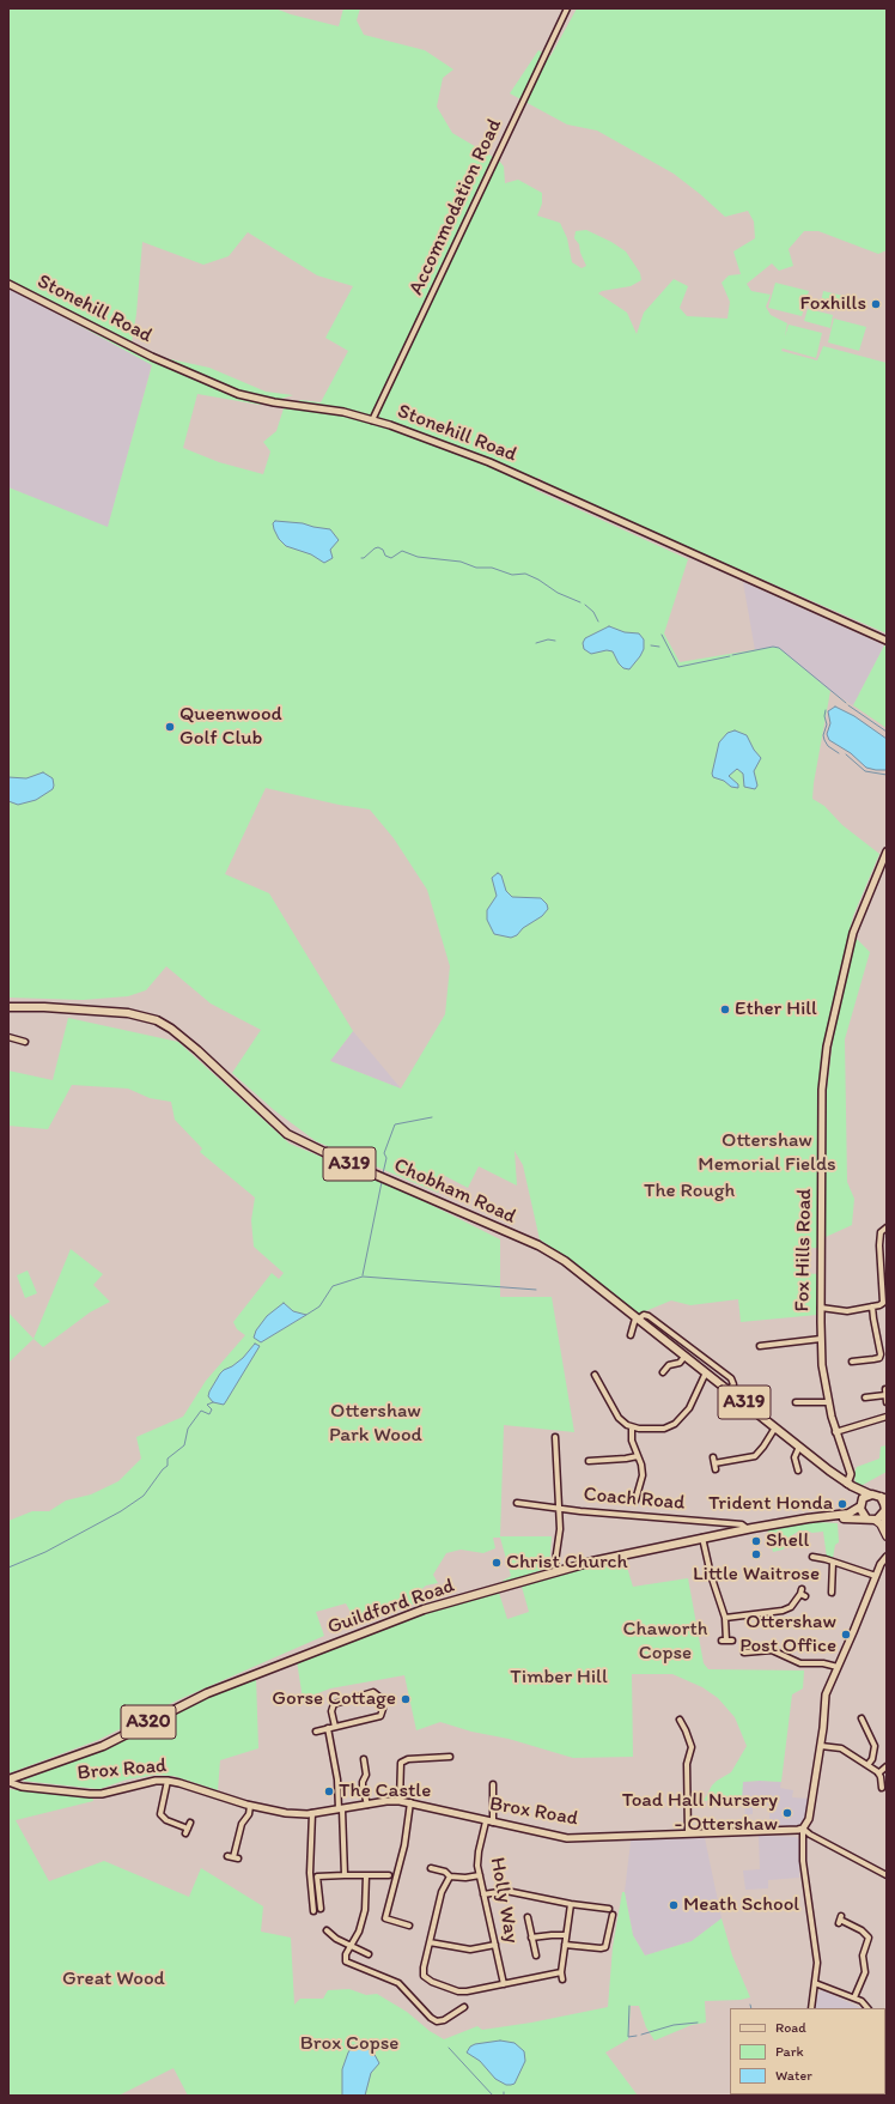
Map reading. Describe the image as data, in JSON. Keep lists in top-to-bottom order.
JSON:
{
  "streets": {
    "main road": [
      "A319",
      "Chobham Road",
      "Guildford Road",
      "A320"
    ],
    "street": [
      "Accommodation Road",
      "Stonehill Road",
      "Fox Hills Road",
      "Coach Road",
      "Brox Road",
      "Holly Way"
    ]
  },
  "crossings": [
    ["Accommodation Road", "Stonehill Road"],
    ["Chobham Road", "Fox Hills Road"],
    ["Chobham Road", "Guildford Road"],
    ["Coach Road", "Guildford Road"],
    ["Guildford Road", "Brox Road"],
    ["Brox Road", "Holly Way"]
  ],
  "parks": [
    "Ottershaw Memorial Fields",
    "The Rough",
    "Ottershaw Park Wood",
    "Chaworth Copse",
    "Timber Hill",
    "Great Wood",
    "Brox Copse"
  ],
  "places": [
    "Foxhills",
    "Queenwood Golf Club",
    "Ether Hill",
    "Trident Honda",
    "Shell",
    "Little Waitrose",
    "Christ Church",
    "Ottershaw Post Office",
    "Gorse Cottage",
    "The Castle",
    "Toad Hall Nursery - Ottershaw",
    "Meath School"
  ],
  "legend": ["Road", "Park", "Water"]
}
